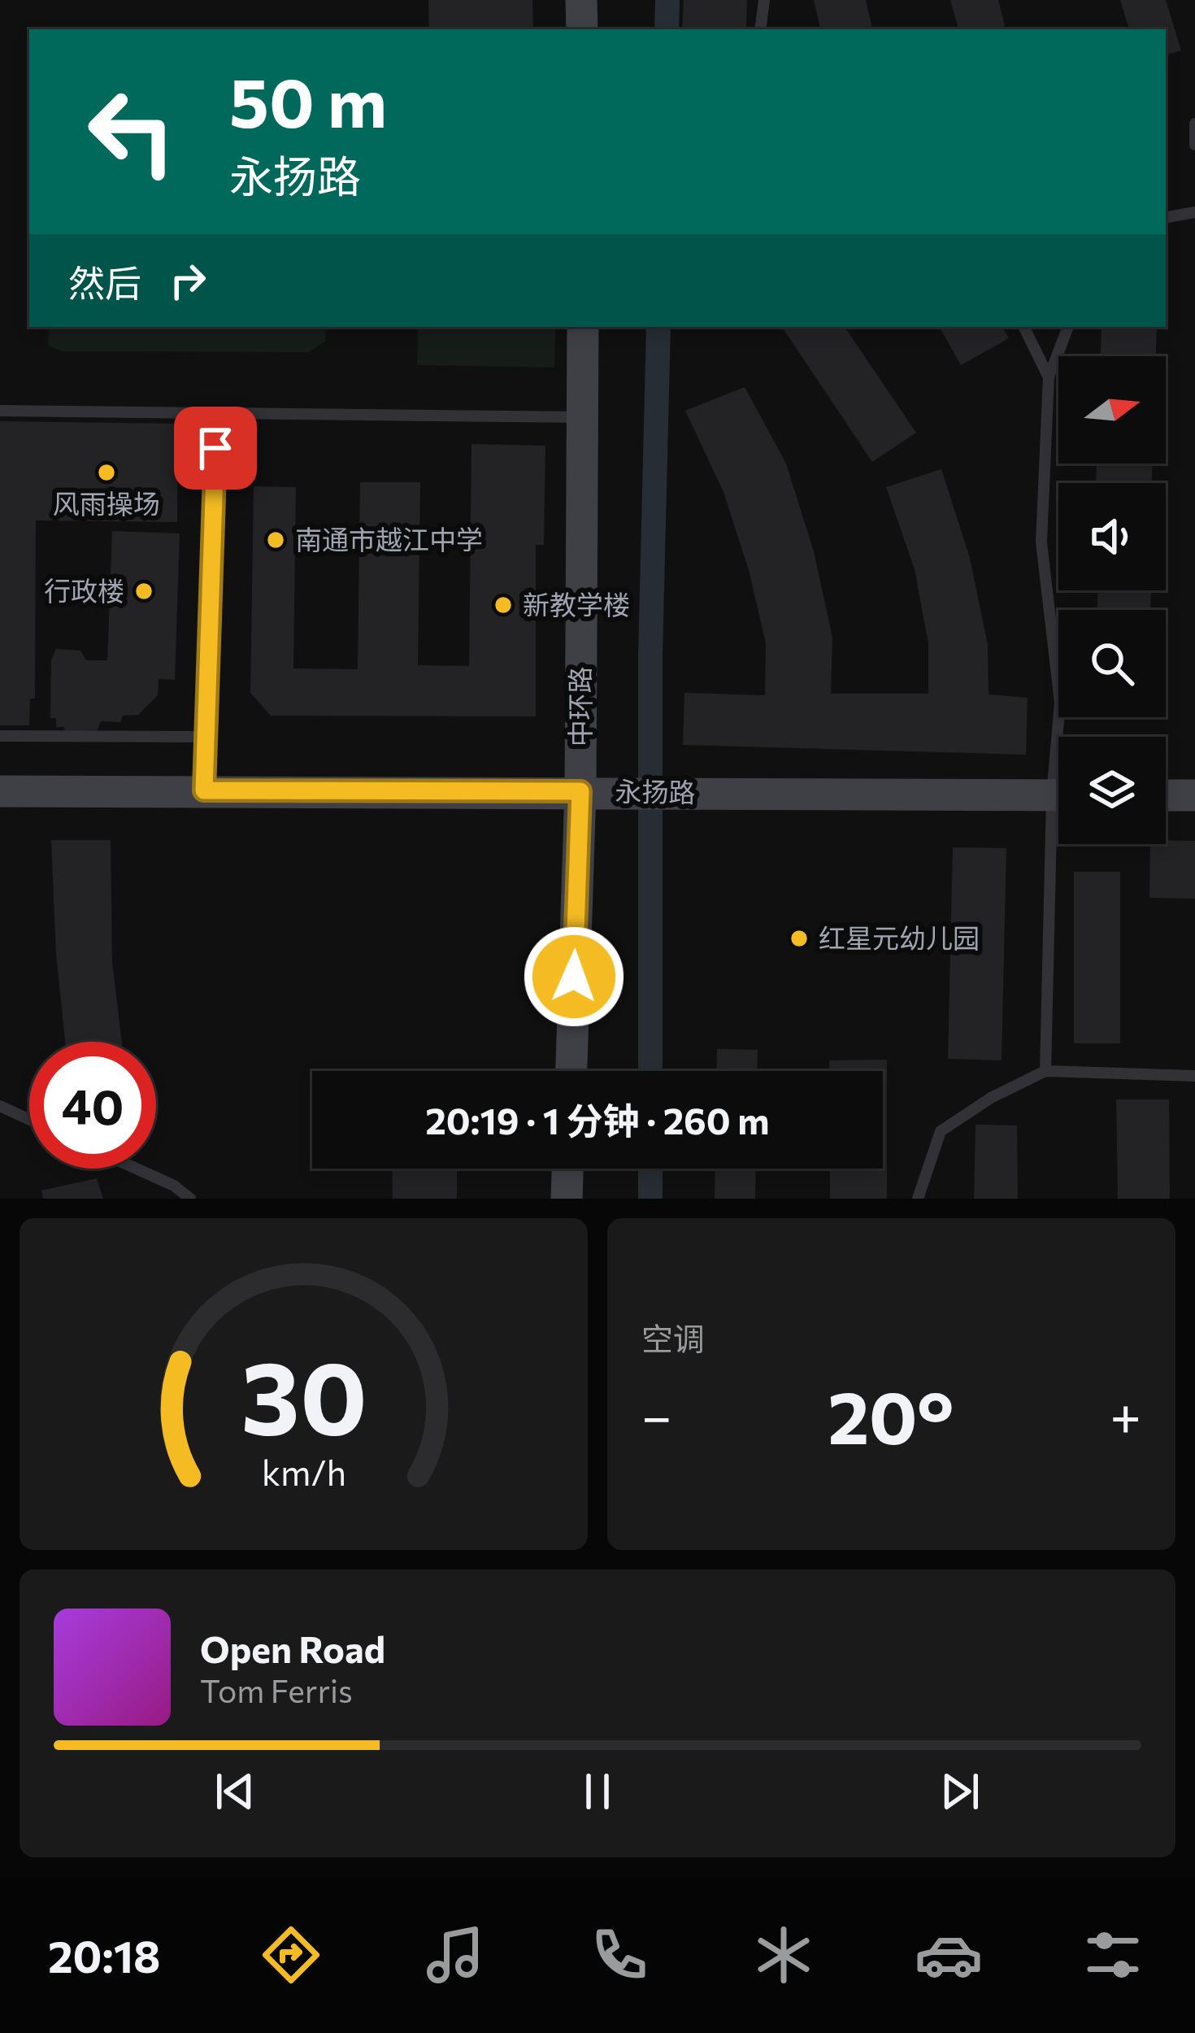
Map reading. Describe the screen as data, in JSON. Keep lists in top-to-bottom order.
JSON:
{
  "streets": {
    "street": ["中环路", "永扬路"]
  },
  "crossings": [
    ["中环路", "永扬路"]
  ],
  "places": [
    "风雨操场",
    "南通市越江中学",
    "行政楼",
    "新教学楼",
    "红星元幼儿园"
  ],
  "north": "right",
  "page": {
    "turn": ["50 m", "永扬路"],
    "then": "然后",
    "limit": "40",
    "trip": "20:19 · 1 分钟 · 260 m",
    "tile": "空调",
    "heat": ["−", "20°", "+"],
    "song": ["Open Road", "Tom Ferris"],
    "tabs": "20:18",
    "gauge": ["30", "km/h"]
  }
}
